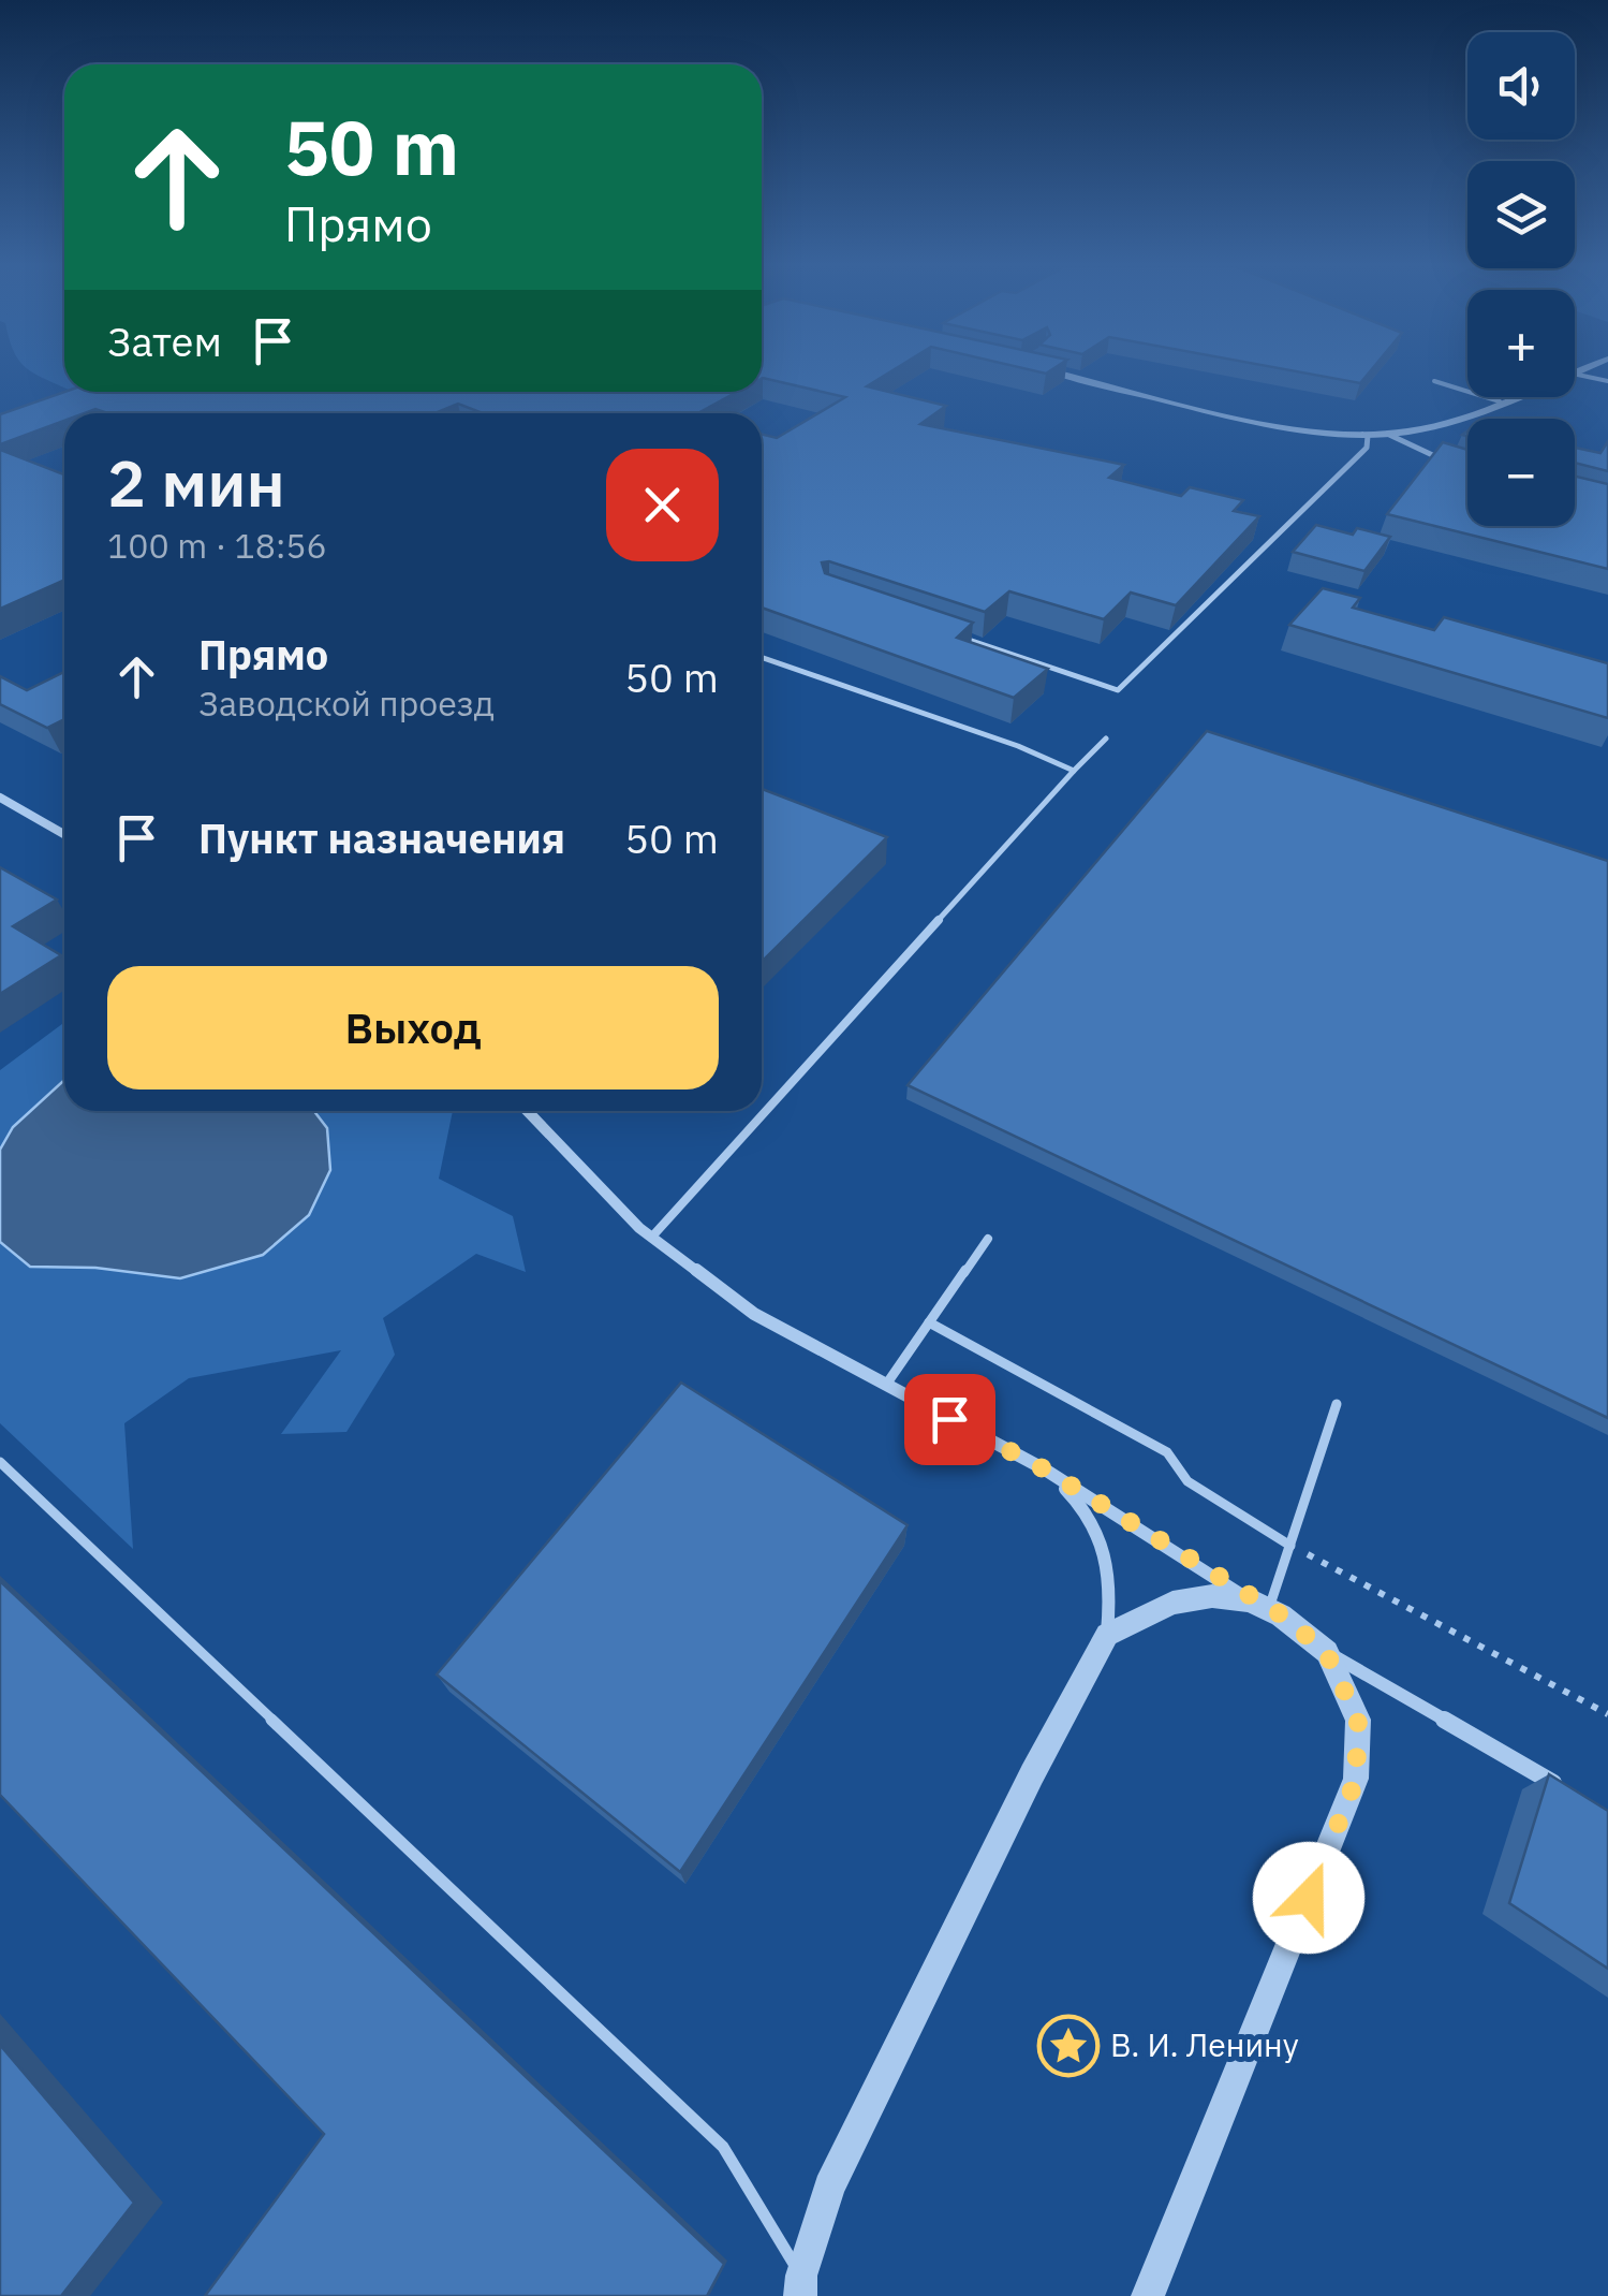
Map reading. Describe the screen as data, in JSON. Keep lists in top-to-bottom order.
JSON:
{
  "places": {
    "place": ["В. И. Ленину"]
  },
  "page": {
    "map_buttons": ["+", "−"],
    "turn": ["50 m", "Прямо"],
    "then": "Затем",
    "heading": ["2 мин", "100 m · 18:56"],
    "list": [
      {
        "name": "Прямо",
        "note": "Заводской проезд",
        "value": "50 m"
      },
      {
        "name": "Пункт назначения",
        "value": "50 m"
      }
    ],
    "buttons": "Выход"
  }
}
